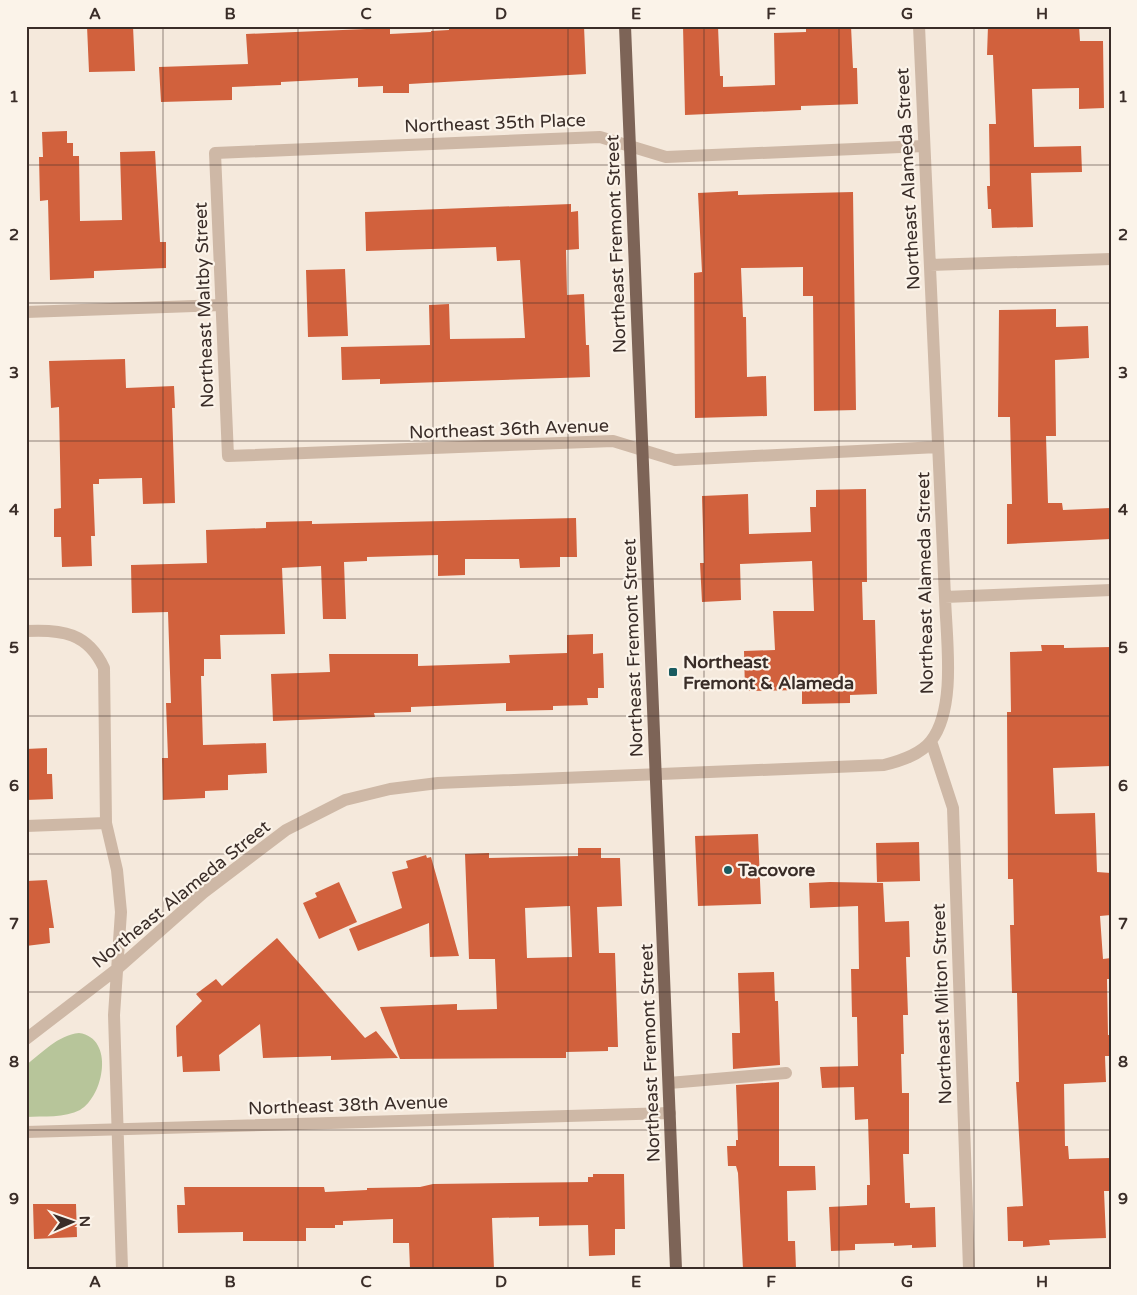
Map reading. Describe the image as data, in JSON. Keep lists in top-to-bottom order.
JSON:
{
  "streets": {
    "main road": ["Northeast Fremont Street"],
    "street": [
      "Northeast 35th Place",
      "Northeast Alameda Street",
      "Northeast Maltby Street",
      "Northeast 36th Avenue",
      "Northeast Milton Street",
      "Northeast 38th Avenue"
    ]
  },
  "crossings": [
    ["Northeast 35th Place", "Northeast Alameda Street"],
    ["Northeast 35th Place", "Northeast Fremont Street"],
    ["Northeast 35th Place", "Northeast Maltby Street"],
    ["Northeast Alameda Street", "Northeast Fremont Street"],
    ["Northeast Alameda Street", "Northeast 36th Avenue"],
    ["Northeast Alameda Street", "Northeast Milton Street"],
    ["Northeast Fremont Street", "Northeast 36th Avenue"],
    ["Northeast Fremont Street", "Northeast 38th Avenue"],
    ["Northeast Maltby Street", "Northeast 36th Avenue"]
  ],
  "places": {
    "transit": ["Northeast Fremont & Alameda"],
    "other": ["Tacovore"]
  },
  "north": "right",
  "grid": {
    "columns": [
      "A",
      "B",
      "C",
      "D",
      "E",
      "F",
      "G",
      "H"
    ],
    "rows": [
      "1",
      "2",
      "3",
      "4",
      "5",
      "6",
      "7",
      "8",
      "9"
    ]
  }
}
